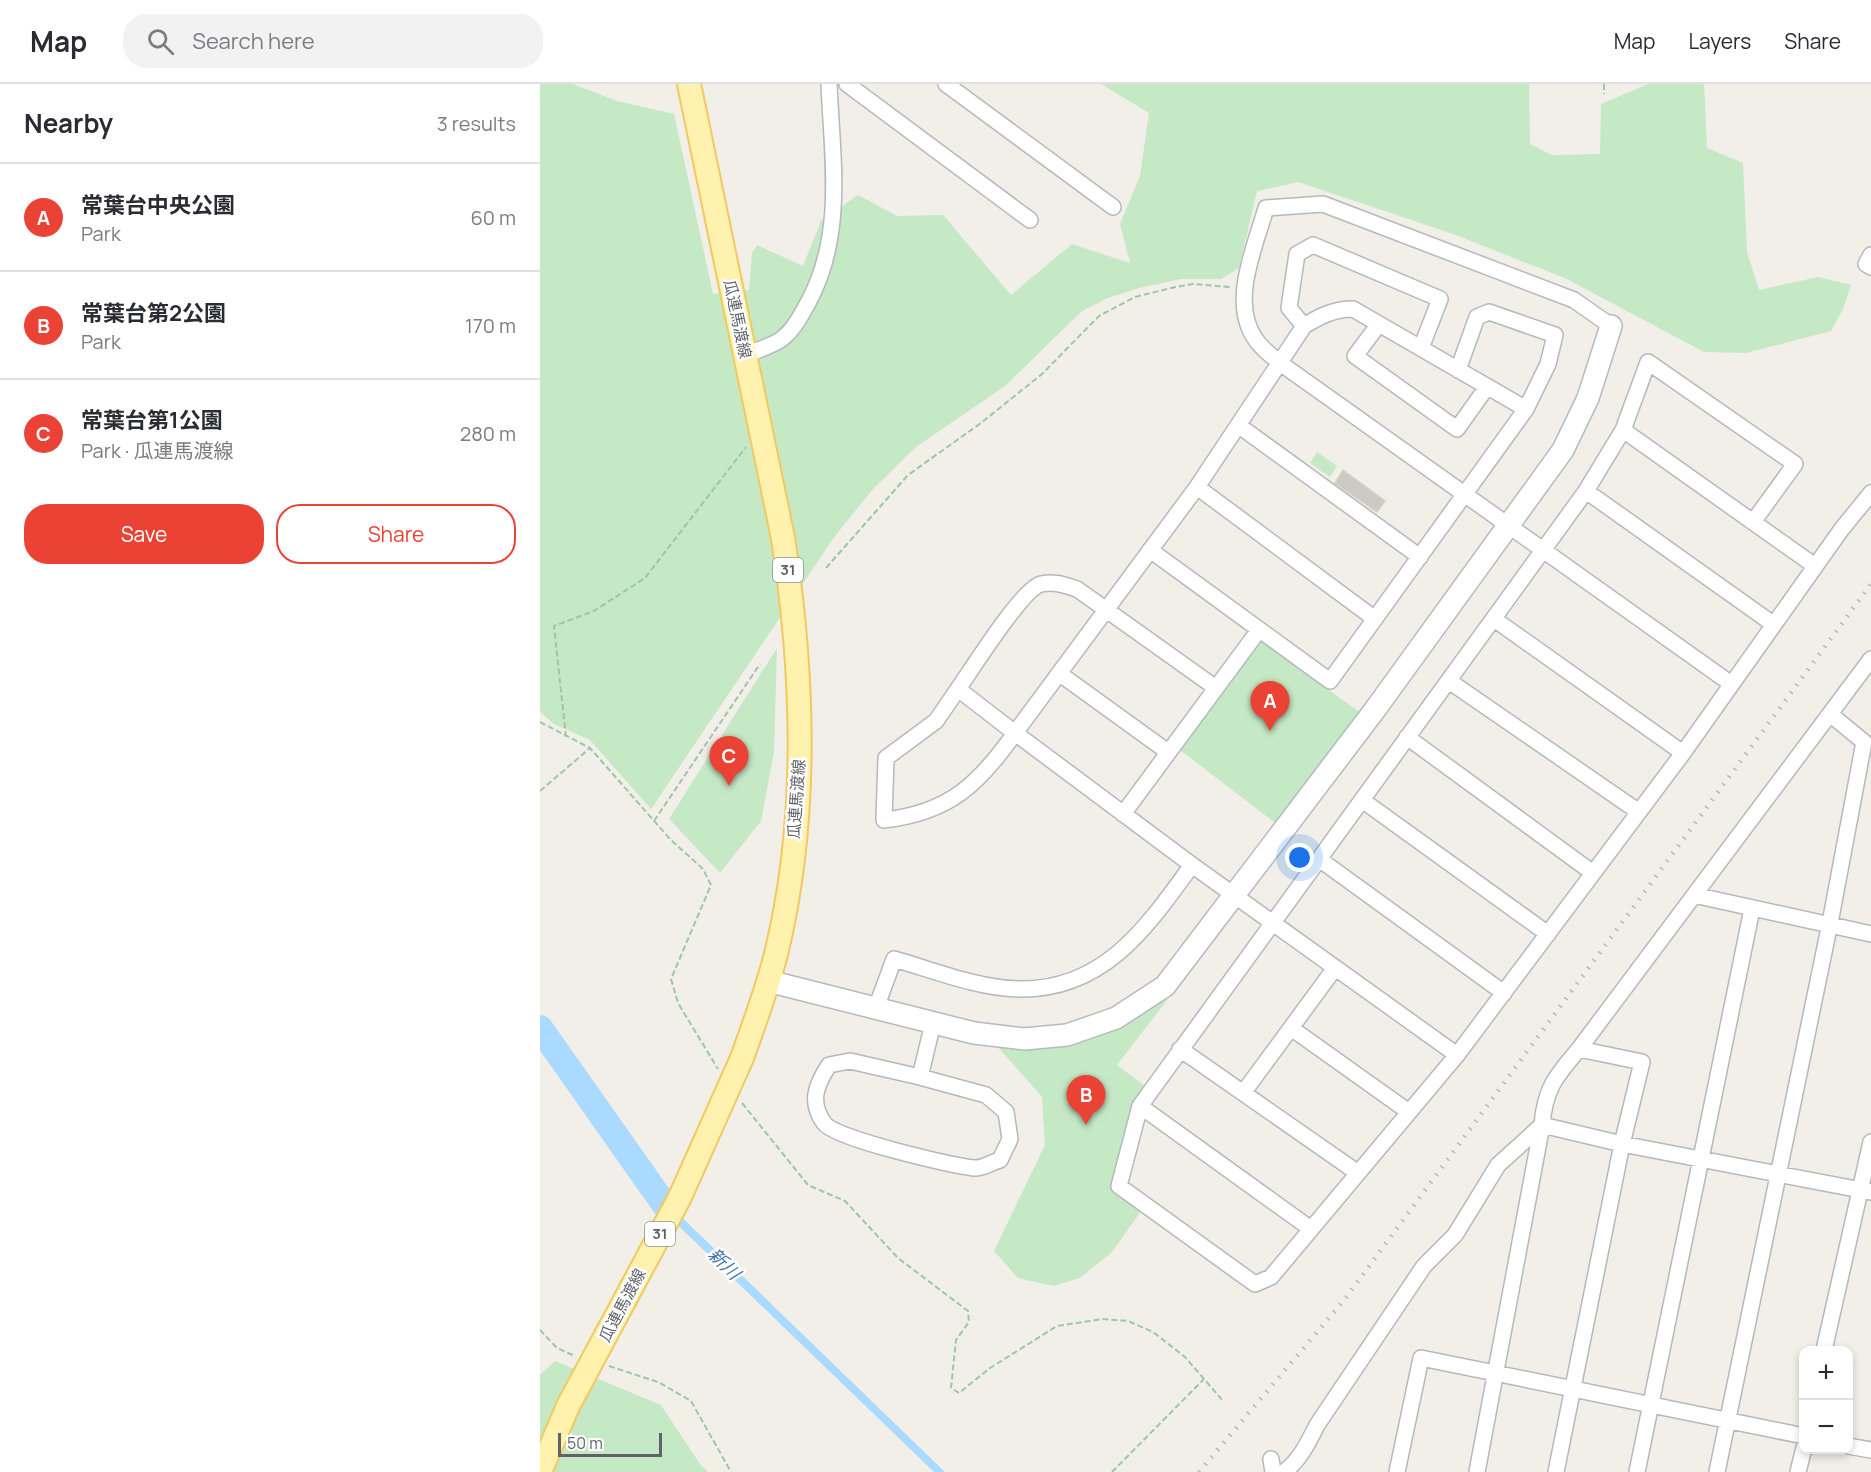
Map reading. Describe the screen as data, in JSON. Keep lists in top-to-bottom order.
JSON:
{
  "streets": {
    "main road": ["瓜連馬渡線", "31"]
  },
  "water": ["新川"],
  "scale_bar": "50 m",
  "page": {
    "header": "Map",
    "search": "Search here",
    "nav": ["Map", "Layers", "Share"],
    "heading": ["Nearby", "3 results"],
    "list": [
      {
        "mark": "A",
        "name": "常葉台中央公園",
        "note": "Park",
        "value": "60 m"
      },
      {
        "mark": "B",
        "name": "常葉台第2公園",
        "note": "Park",
        "value": "170 m"
      },
      {
        "mark": "C",
        "name": "常葉台第1公園",
        "note": "Park · 瓜連馬渡線",
        "value": "280 m"
      }
    ],
    "buttons": ["Save", "Share"],
    "pins": ["A", "C", "B"],
    "map_buttons": ["+", "−"],
    "scale": "50 m"
  }
}
